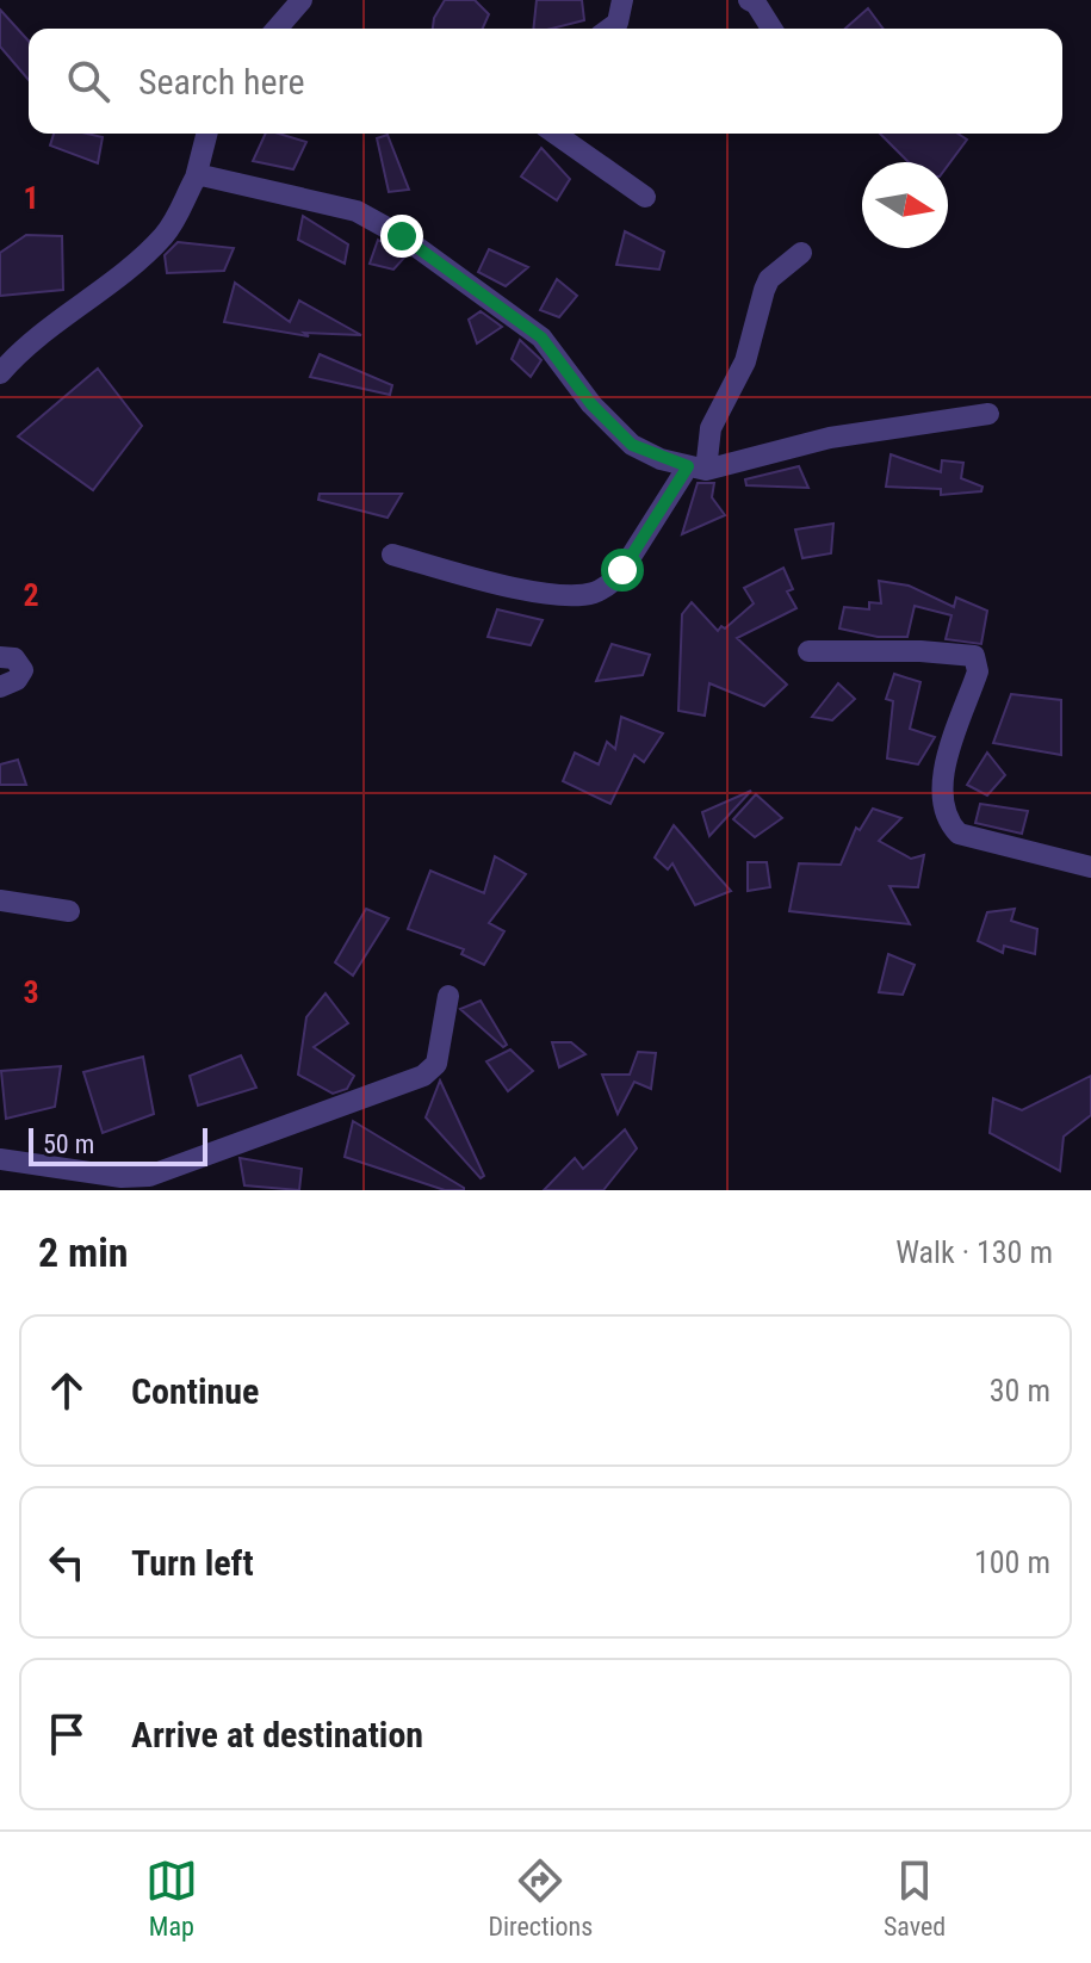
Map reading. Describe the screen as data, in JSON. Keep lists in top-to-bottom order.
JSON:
{
  "scale_bar": "50 m",
  "north": "right",
  "page": {
    "search": "Search here",
    "scale": "50 m",
    "heading": ["2 min", "Walk · 130 m"],
    "list": [
      ["Continue", "30 m"],
      ["Turn left", "100 m"],
      "Arrive at destination"
    ],
    "nav": ["Map", "Directions", "Saved"]
  },
  "grid": {
    "rows": ["1", "2", "3"]
  }
}
